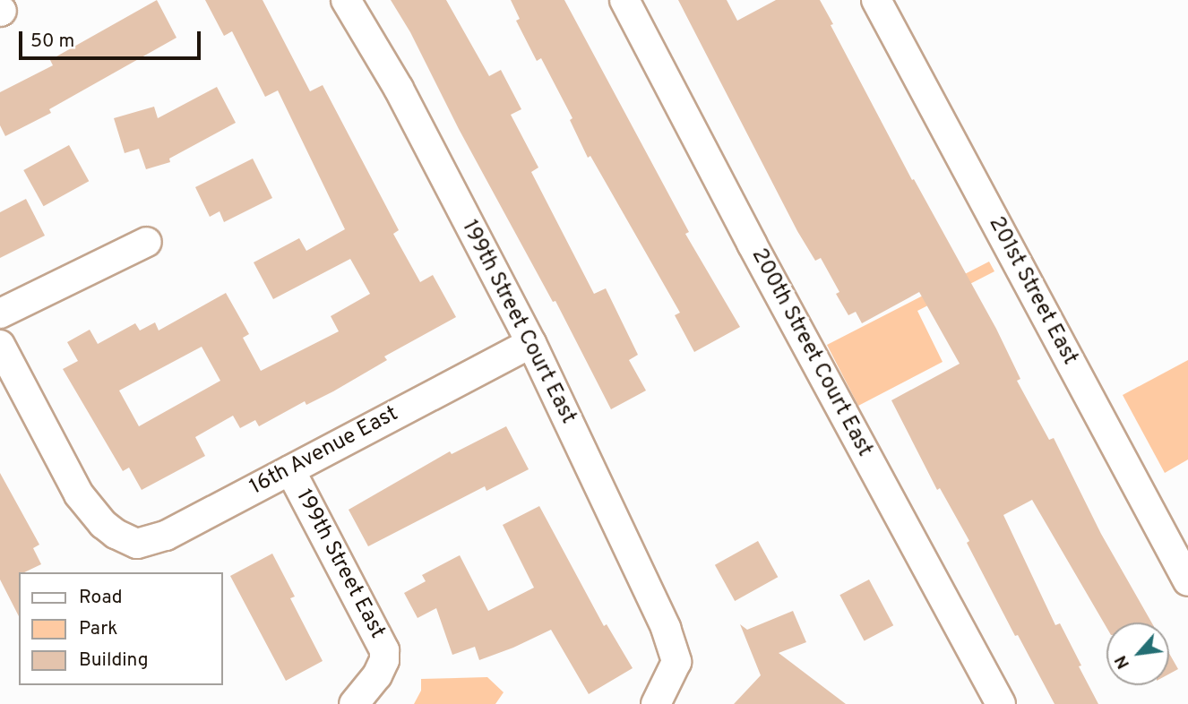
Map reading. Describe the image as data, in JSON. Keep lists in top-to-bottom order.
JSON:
{
  "streets": {
    "street": [
      "201st Street East",
      "199th Street Court East",
      "200th Street Court East",
      "16th Avenue East",
      "199th Street East"
    ]
  },
  "crossings": [
    ["199th Street Court East", "16th Avenue East"],
    ["16th Avenue East", "199th Street East"]
  ],
  "legend": ["Road", "Park", "Building"],
  "scale_bar": "50 m",
  "north": "bottom left"
}
